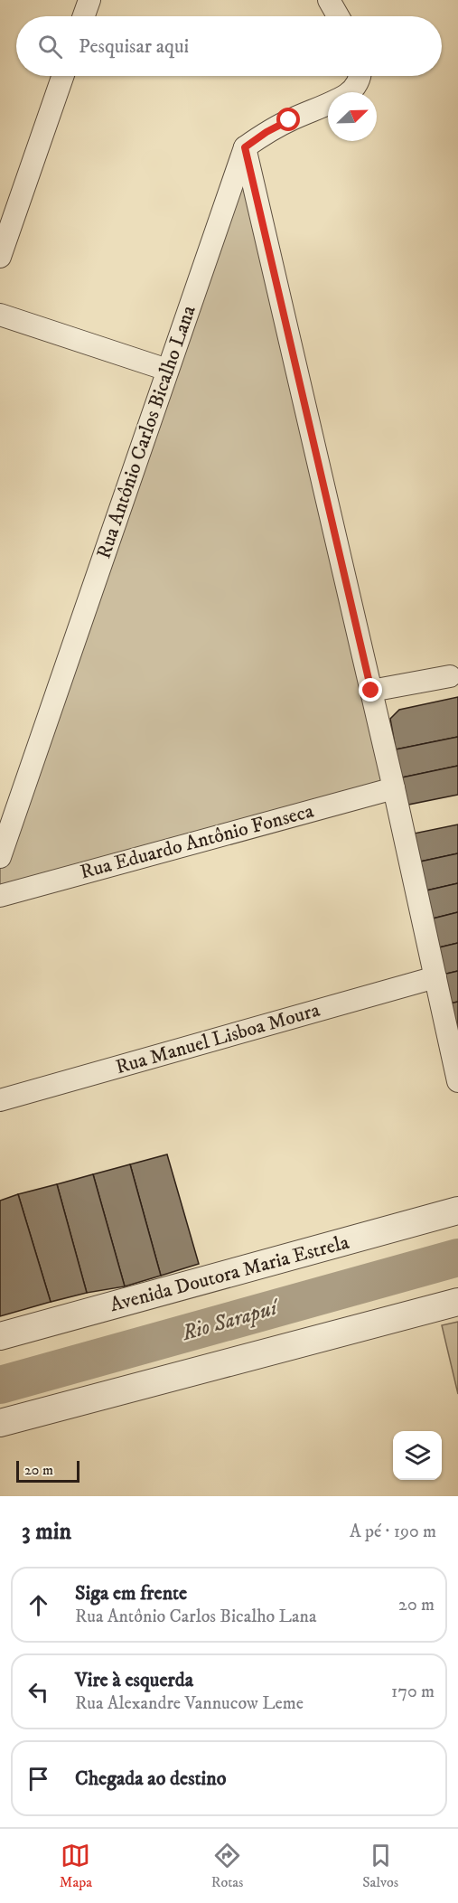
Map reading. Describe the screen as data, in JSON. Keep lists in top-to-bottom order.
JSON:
{
  "streets": {
    "street": [
      "Rua Antônio Carlos Bicalho Lana",
      "Rua Eduardo Antônio Fonseca",
      "Rua Manuel Lisboa Moura",
      "Avenida Doutora Maria Estrela"
    ]
  },
  "water": ["Rio Sarapuí"],
  "scale_bar": "20 m",
  "north": "top right",
  "page": {
    "search": "Pesquisar aqui",
    "scale": "20 m",
    "heading": ["3 min", "A pé · 190 m"],
    "list": [
      ["Siga em frente", "Rua Antônio Carlos Bicalho Lana", "20 m"],
      ["Vire à esquerda", "Rua Alexandre Vannucow Leme", "170 m"],
      "Chegada ao destino"
    ],
    "nav": ["Mapa", "Rotas", "Salvos"]
  }
}
